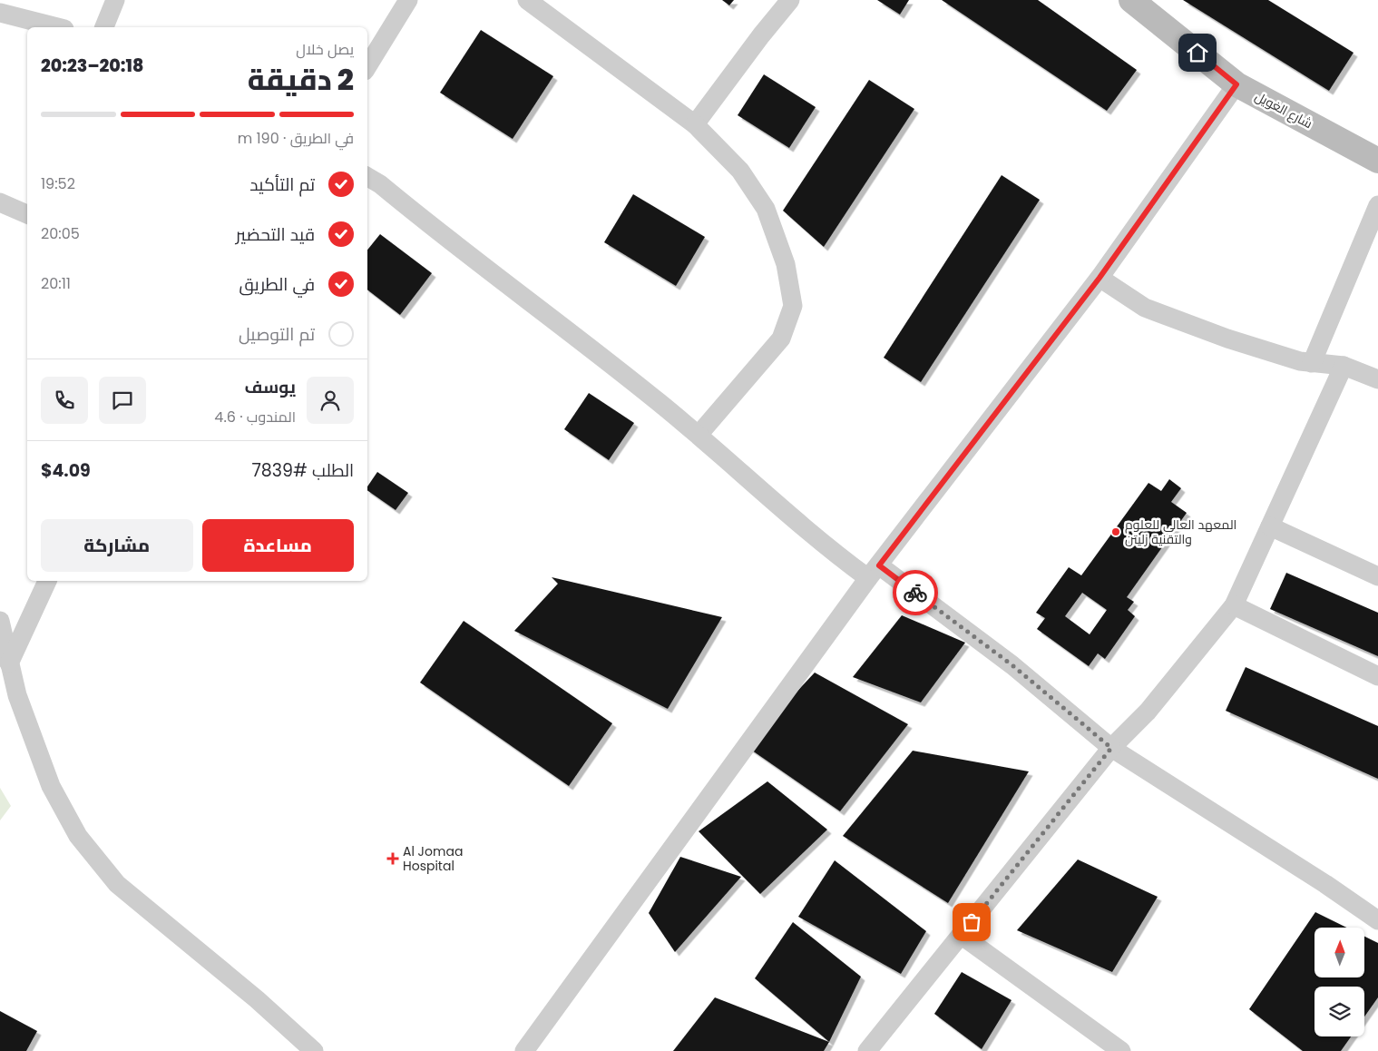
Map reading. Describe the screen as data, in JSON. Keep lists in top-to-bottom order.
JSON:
{
  "streets": {
    "street": ["شارع الغويل"]
  },
  "places": {
    "other": ["المعهد العالي للعلوم والتقنية زليتن"],
    "health": ["Al Jomaa Hospital"]
  },
  "north": "top",
  "page": {
    "heading": ["2 دقيقة", "يصل خلال", "20:18–20:23"],
    "panel": [
      "يوسف",
      "المندوب · 4.6",
      "الطلب #7839",
      "$4.09"
    ],
    "bar": "في الطريق · 190 m",
    "list": [
      ["تم التأكيد", "19:52"],
      ["قيد التحضير", "20:05"],
      ["في الطريق", "20:11"],
      "تم التوصيل"
    ],
    "buttons": ["مساعدة", "مشاركة"]
  }
}
